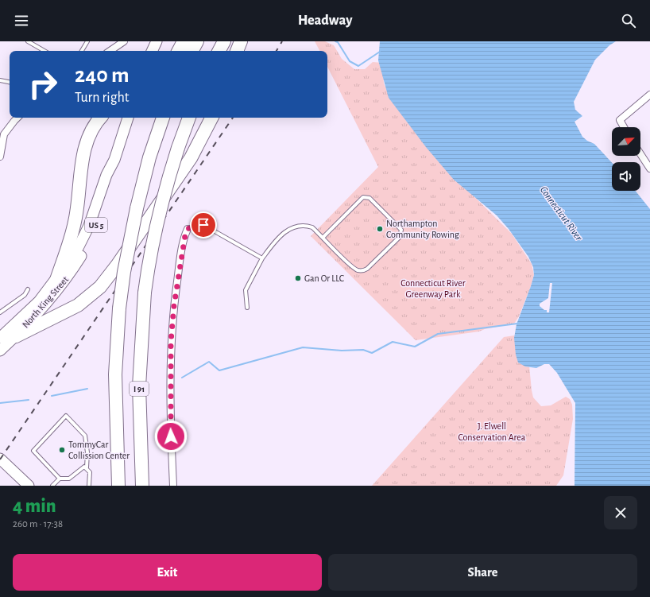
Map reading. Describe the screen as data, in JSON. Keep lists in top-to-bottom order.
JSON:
{
  "streets": {
    "highway": ["I 91"],
    "main road": ["US 5", "North King Street"]
  },
  "water": ["Connecticut River"],
  "parks": ["Connecticut River Greenway Park", "J. Elwell Conservation Area"],
  "places": ["Northampton Community Rowing", "Gan Or LLC", "TommyCar Collission Center"],
  "north": "top right",
  "page": {
    "header": "Headway",
    "turn": ["240 m", "Turn right"],
    "heading": ["4 min", "260 m · 17:38"],
    "buttons": ["Exit", "Share"]
  }
}
